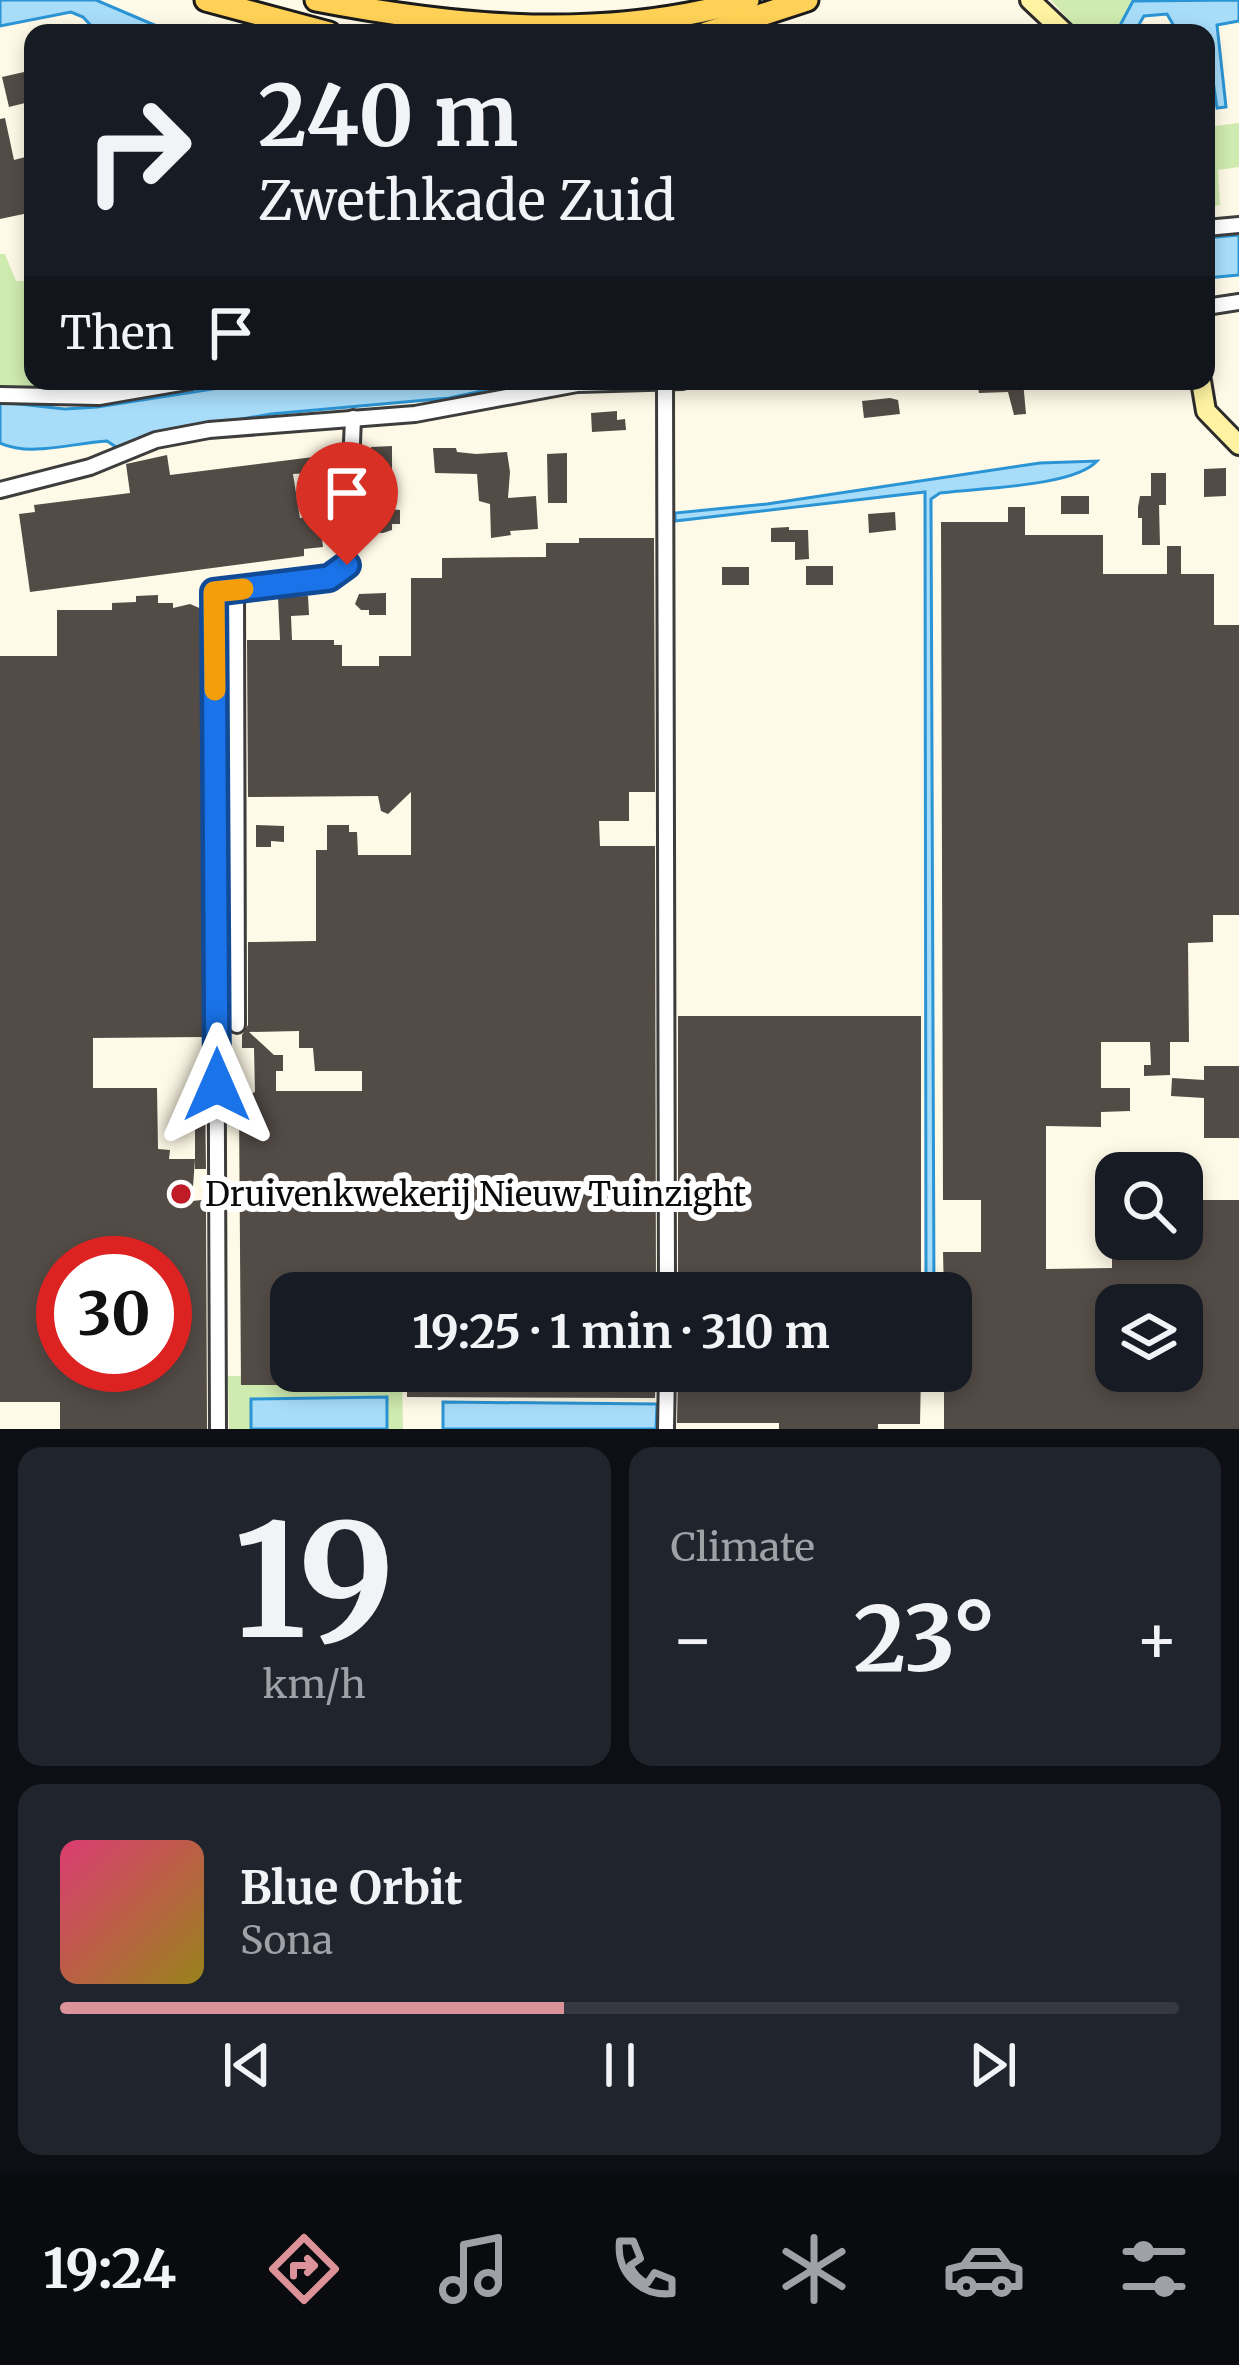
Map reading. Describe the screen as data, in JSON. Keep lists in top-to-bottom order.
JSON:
{
  "places": ["Druivenkwekerij Nieuw Tuinzight"],
  "page": {
    "turn": ["240 m", "Zwethkade Zuid"],
    "then": "Then",
    "limit": "30",
    "trip": "19:25 · 1 min · 310 m",
    "tile": [
      ["19", "km/h"],
      "Climate"
    ],
    "heat": ["−", "23°", "+"],
    "song": ["Blue Orbit", "Sona"],
    "tabs": "19:24"
  }
}
